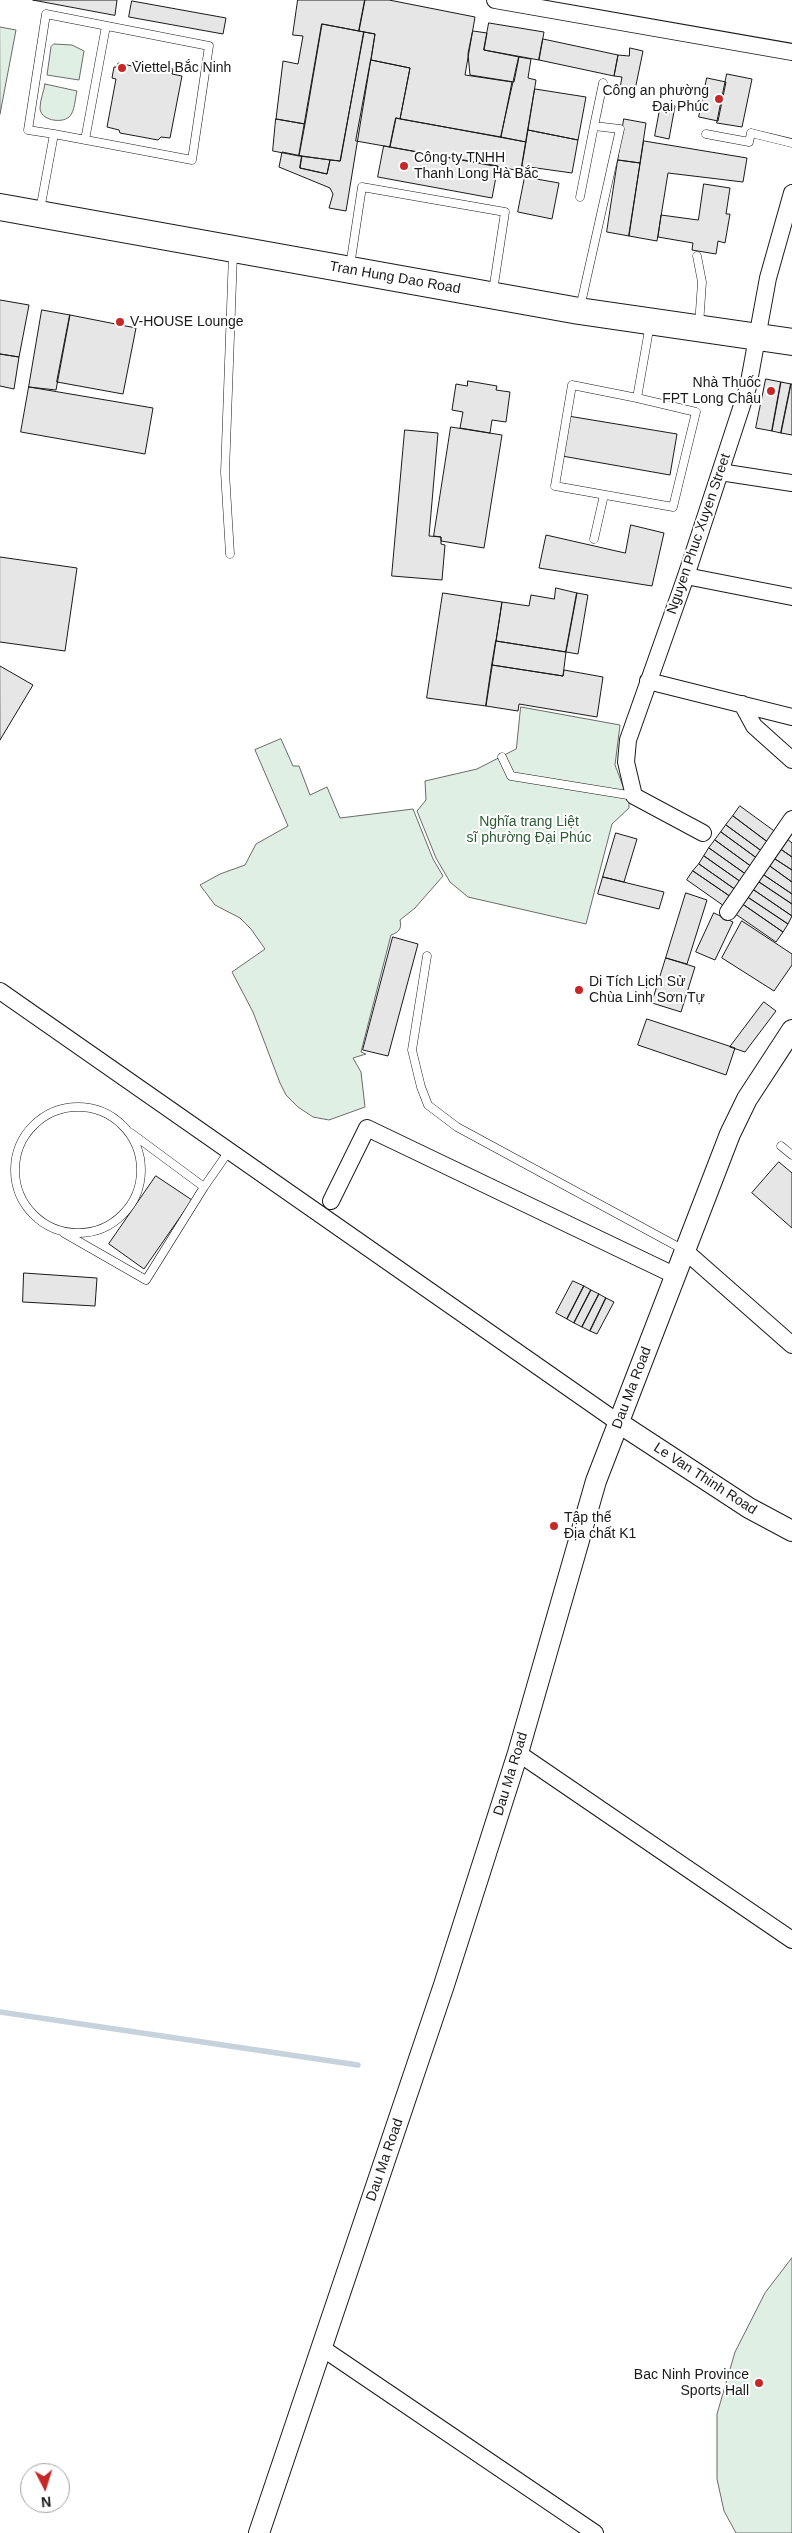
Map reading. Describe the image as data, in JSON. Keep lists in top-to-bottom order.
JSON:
{
  "streets": {
    "main road": ["Tran Hung Dao Road"],
    "street": ["Nguyen Phuc Xuyen Street", "Dau Ma Road", "Le Van Thinh Road"]
  },
  "crossings": [
    ["Tran Hung Dao Road", "Nguyen Phuc Xuyen Street"],
    ["Dau Ma Road", "Le Van Thinh Road"]
  ],
  "parks": ["Nghĩa trang Liệt sĩ phường Đại Phúc"],
  "places": [
    "Viettel Bắc Ninh",
    "Công an phường Đại Phúc",
    "Công ty TNHH Thanh Long Hà Bắc",
    "V-HOUSE Lounge",
    "Nhà Thuốc FPT Long Châu",
    "Di Tích Lịch Sử Chùa Linh Sơn Tự",
    "Tập thể Địa chất K1",
    "Bac Ninh Province Sports Hall"
  ],
  "north": "bottom"
}
